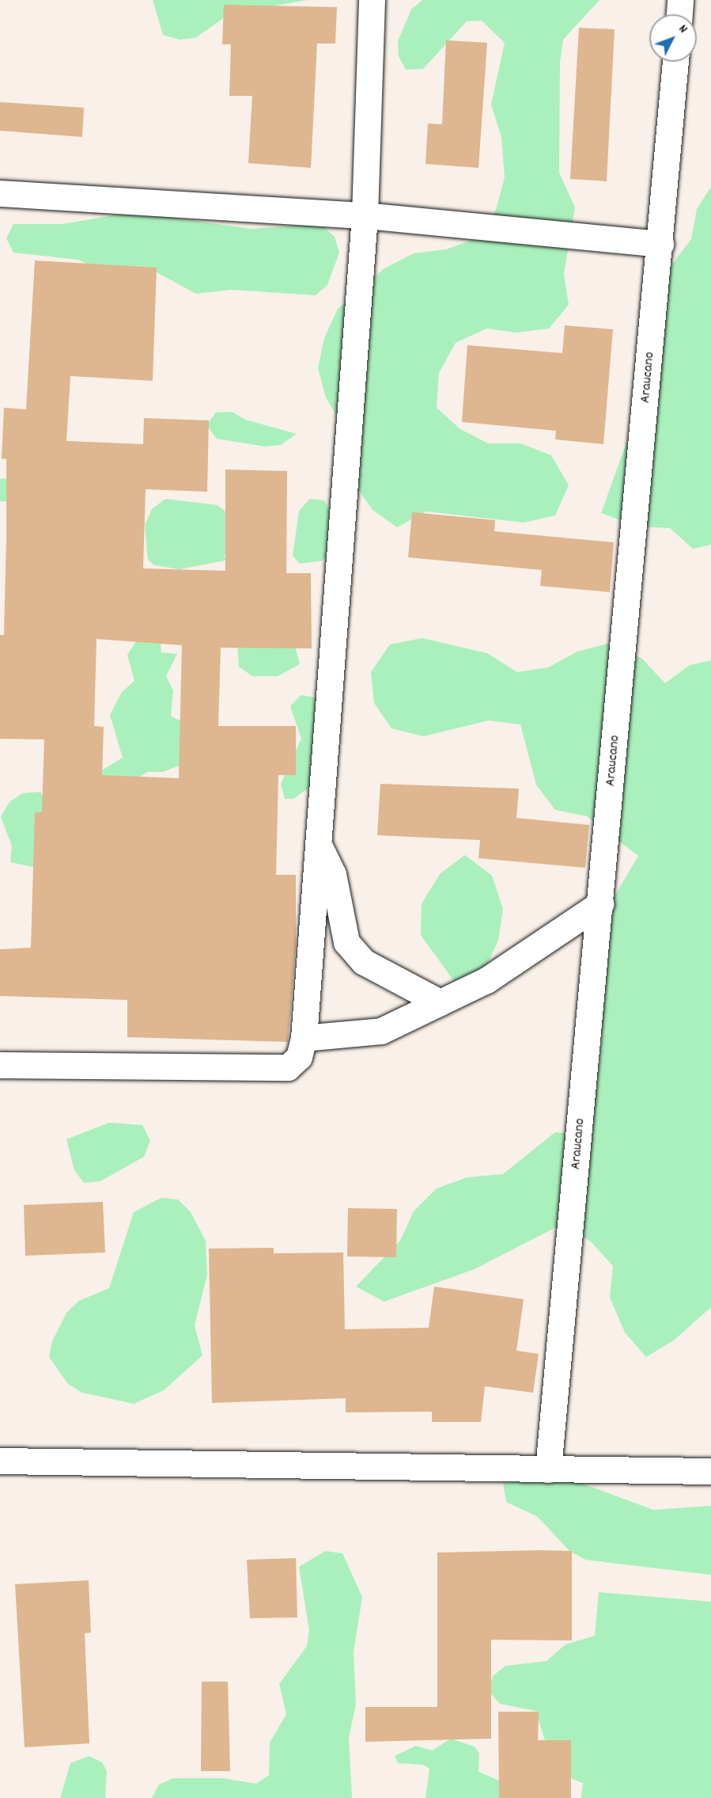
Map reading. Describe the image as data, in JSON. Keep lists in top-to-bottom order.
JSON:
{
  "streets": {
    "street": ["Araucano"]
  },
  "north": "top right"
}
